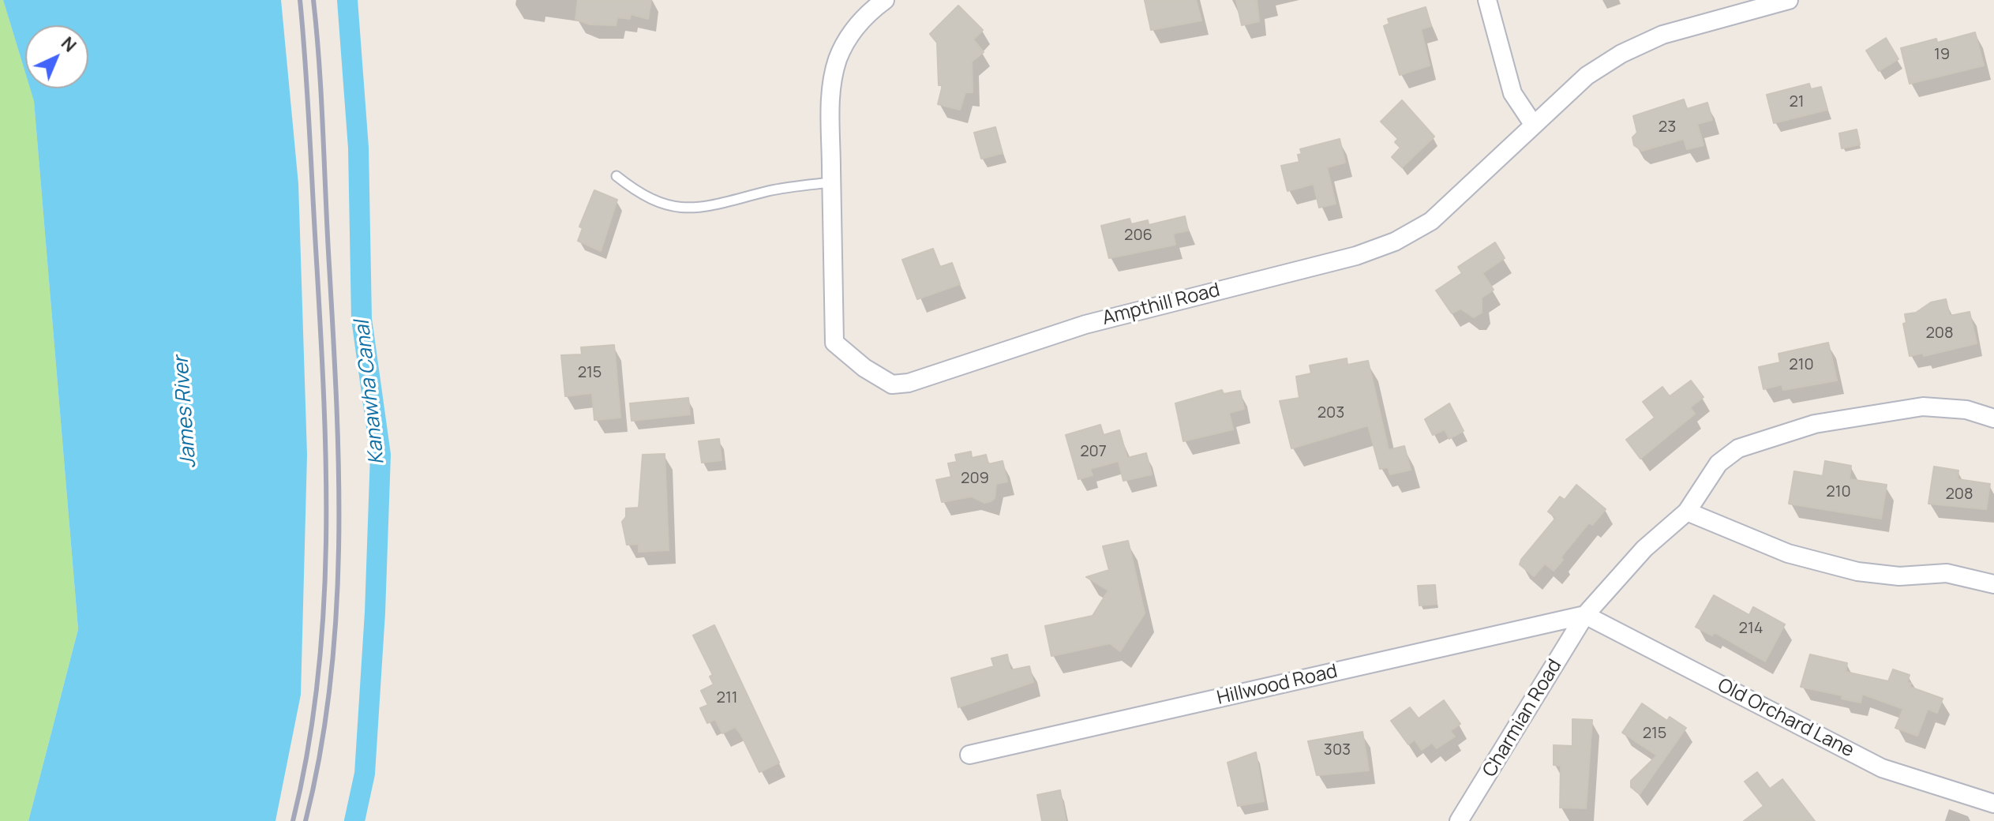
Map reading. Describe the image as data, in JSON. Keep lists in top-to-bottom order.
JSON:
{
  "streets": {
    "street": [
      "Ampthill Road",
      "Hillwood Road",
      "Charmian Road",
      "Old Orchard Lane"
    ]
  },
  "crossings": [
    ["Hillwood Road", "Charmian Road"],
    ["Hillwood Road", "Old Orchard Lane"],
    ["Charmian Road", "Old Orchard Lane"]
  ],
  "water": ["Kanawha Canal", "James River"],
  "house_numbers": [
    "19",
    "21",
    "23",
    "206",
    "208",
    "210",
    "215",
    "203",
    "207",
    "209",
    "210",
    "208",
    "214",
    "211",
    "215",
    "303"
  ],
  "north": "top right"
}
